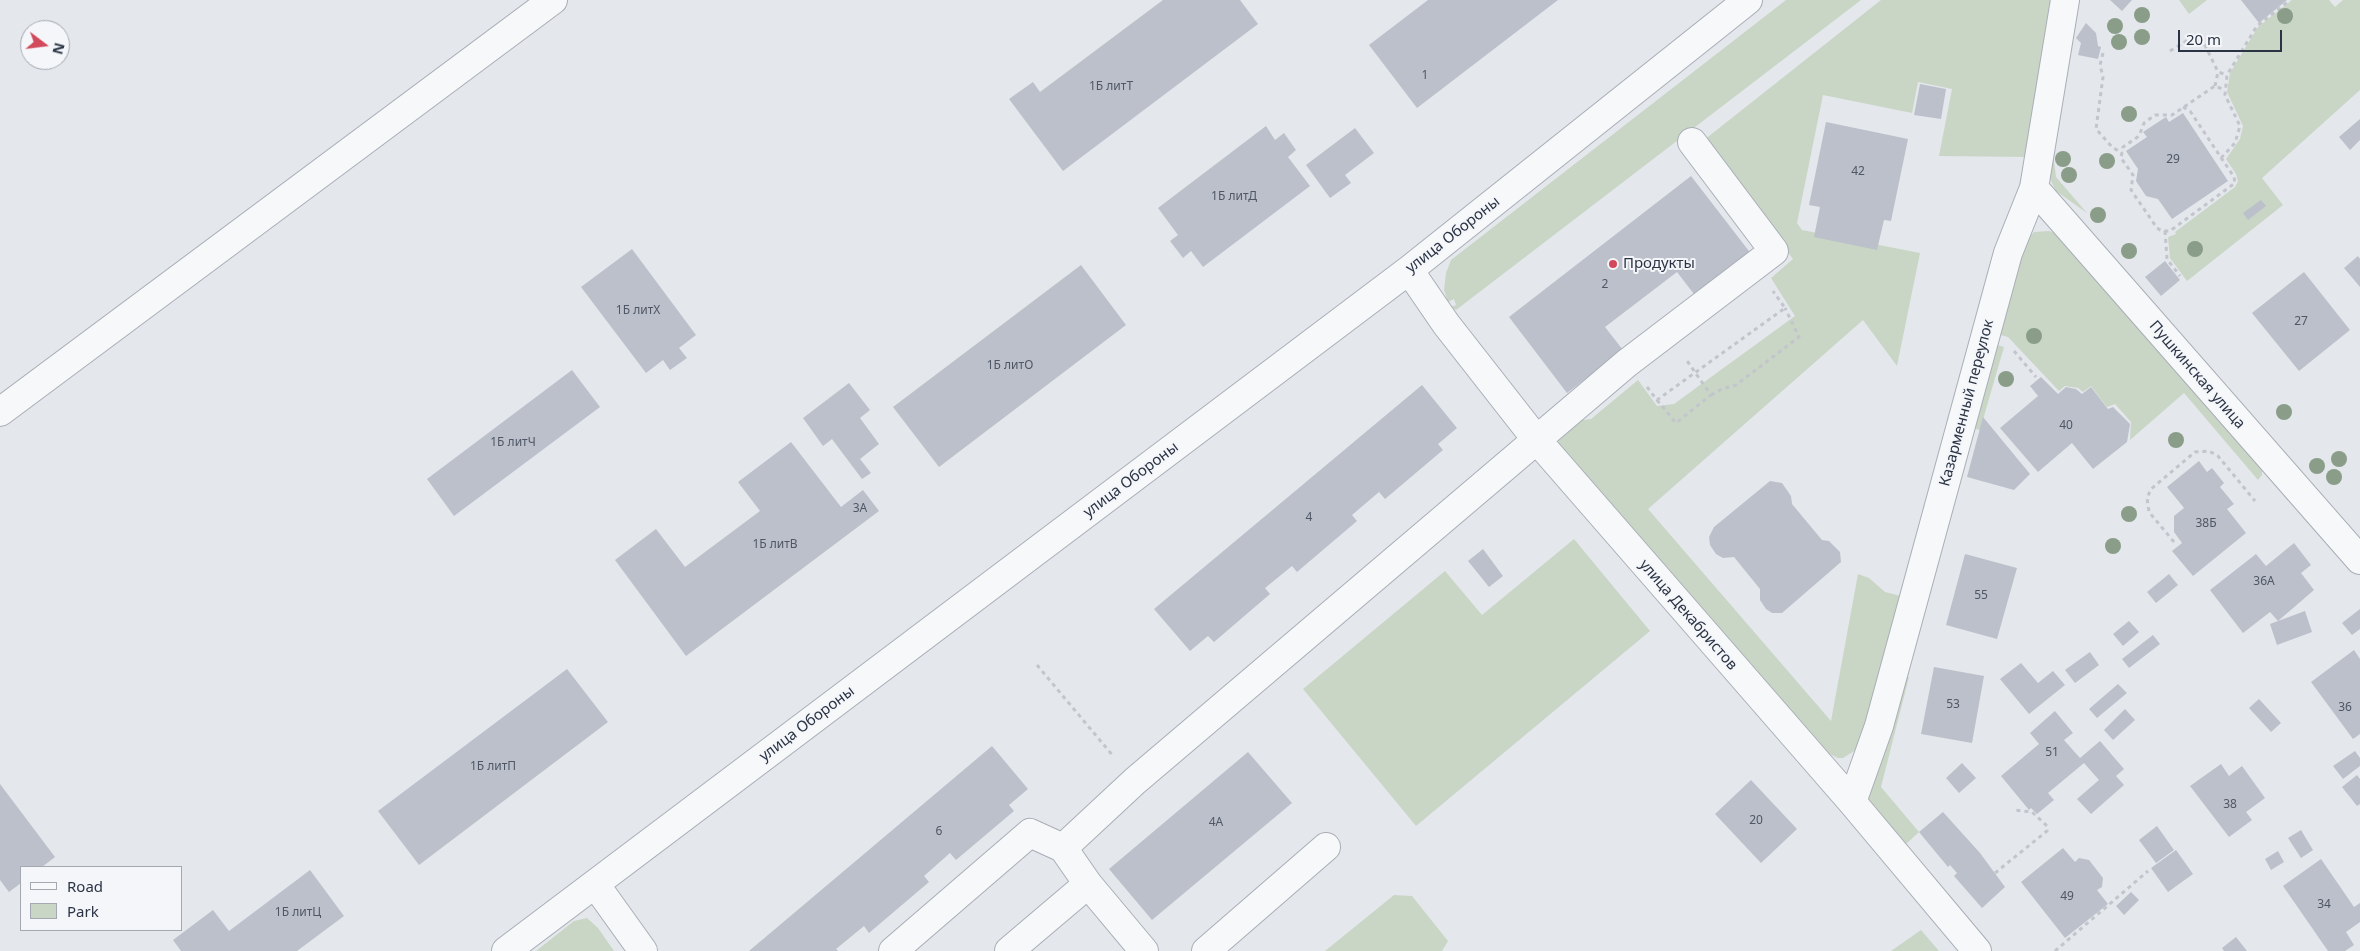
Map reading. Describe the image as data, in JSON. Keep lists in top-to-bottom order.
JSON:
{
  "streets": {
    "street": [
      "улица Обороны",
      "Пушкинская улица",
      "Казарменный переулок",
      "улица Декабристов"
    ]
  },
  "crossings": [
    ["улица Обороны", "улица Декабристов"],
    ["Пушкинская улица", "Казарменный переулок"],
    ["Казарменный переулок", "улица Декабристов"]
  ],
  "places": ["Продукты"],
  "house_numbers": [
    "1",
    "1Б литТ",
    "29",
    "42",
    "1Б литД",
    "2",
    "1Б литХ",
    "27",
    "1Б литО",
    "40",
    "1Б литЧ",
    "3А",
    "4",
    "38Б",
    "1Б литВ",
    "36А",
    "55",
    "53",
    "36",
    "51",
    "1Б литП",
    "38",
    "20",
    "4А",
    "6",
    "49",
    "34",
    "1Б литЦ"
  ],
  "legend": ["Road", "Park"],
  "scale_bar": "20 m",
  "north": "right"
}
